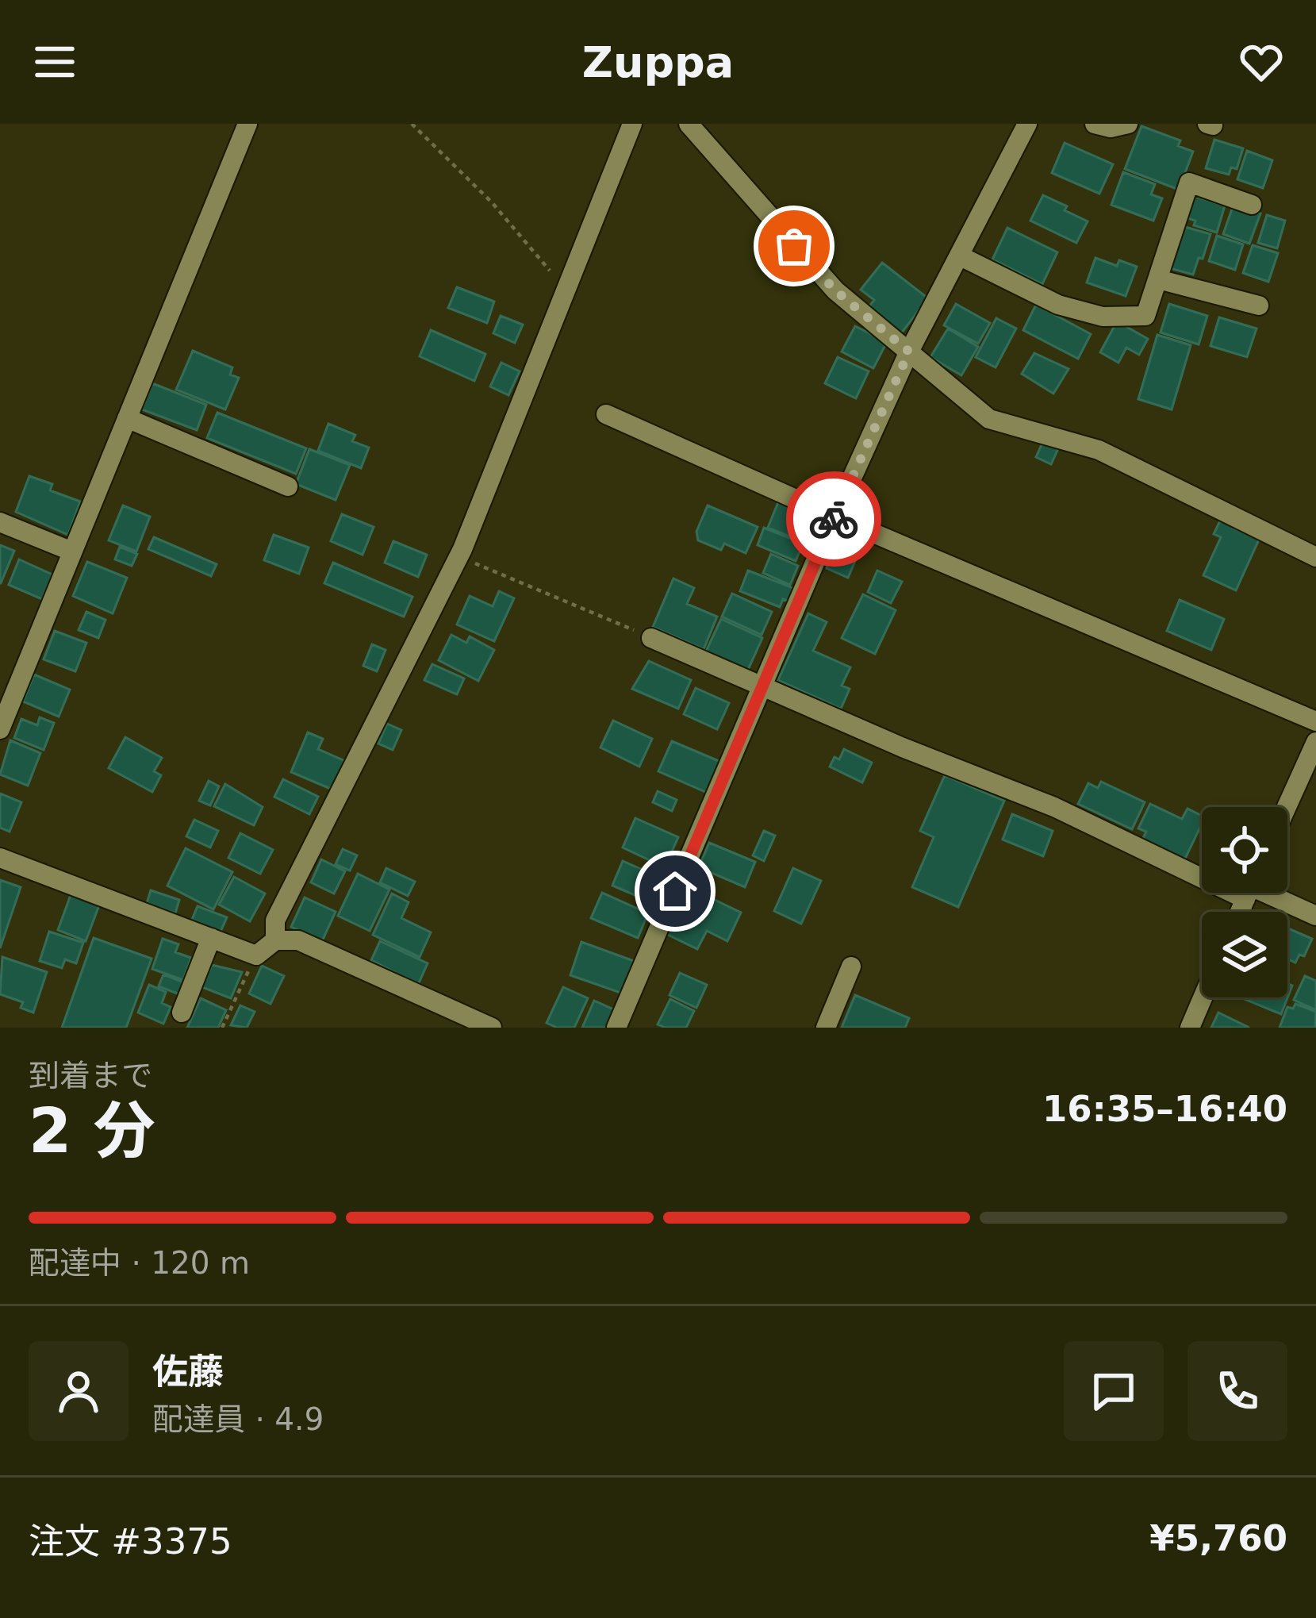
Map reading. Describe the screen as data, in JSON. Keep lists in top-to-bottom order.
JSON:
{
  "page": {
    "header": "Zuppa",
    "heading": ["2 分", "到着まで", "16:35–16:40"],
    "panel": [
      "佐藤",
      "配達員 · 4.9",
      "注文 #3375",
      "¥5,760"
    ],
    "bar": "配達中 · 120 m"
  }
}
